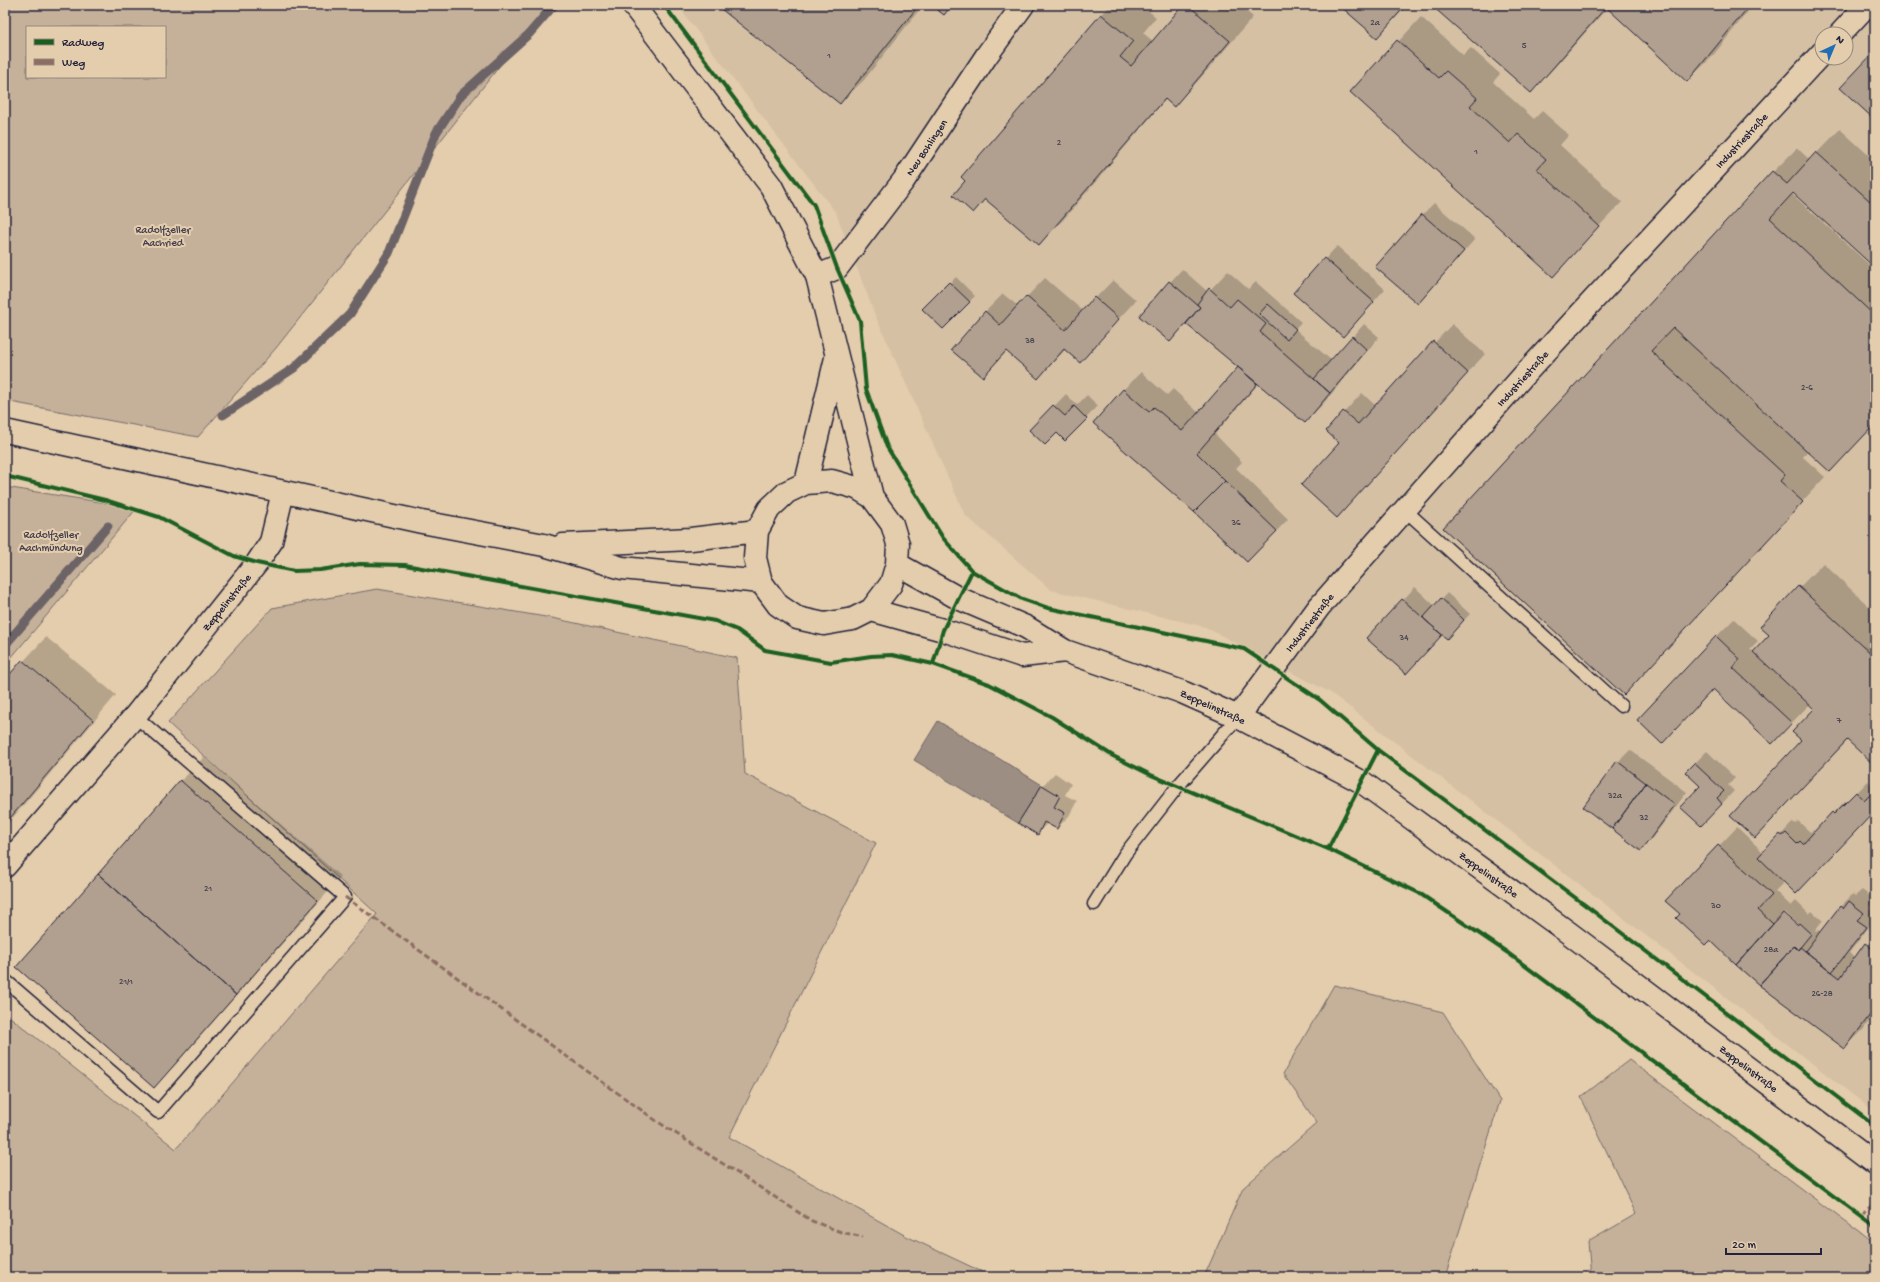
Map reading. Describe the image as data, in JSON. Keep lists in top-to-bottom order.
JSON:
{
  "streets": {
    "main road": ["Industriestraße", "Neu Bohlingen", "Zeppelinstraße"]
  },
  "crossings": [
    ["Industriestraße", "Zeppelinstraße"]
  ],
  "parks": ["Radolfzeller Aachried", "Radolfzeller Aachmündung"],
  "house_numbers": [
    "2a",
    "5",
    "1",
    "2",
    "1",
    "38",
    "2-6",
    "36",
    "34",
    "7",
    "32a",
    "32",
    "21",
    "30",
    "28a",
    "21/1",
    "26-28"
  ],
  "legend": ["Radweg", "Weg"],
  "scale_bar": "20 m",
  "north": "top right"
}
